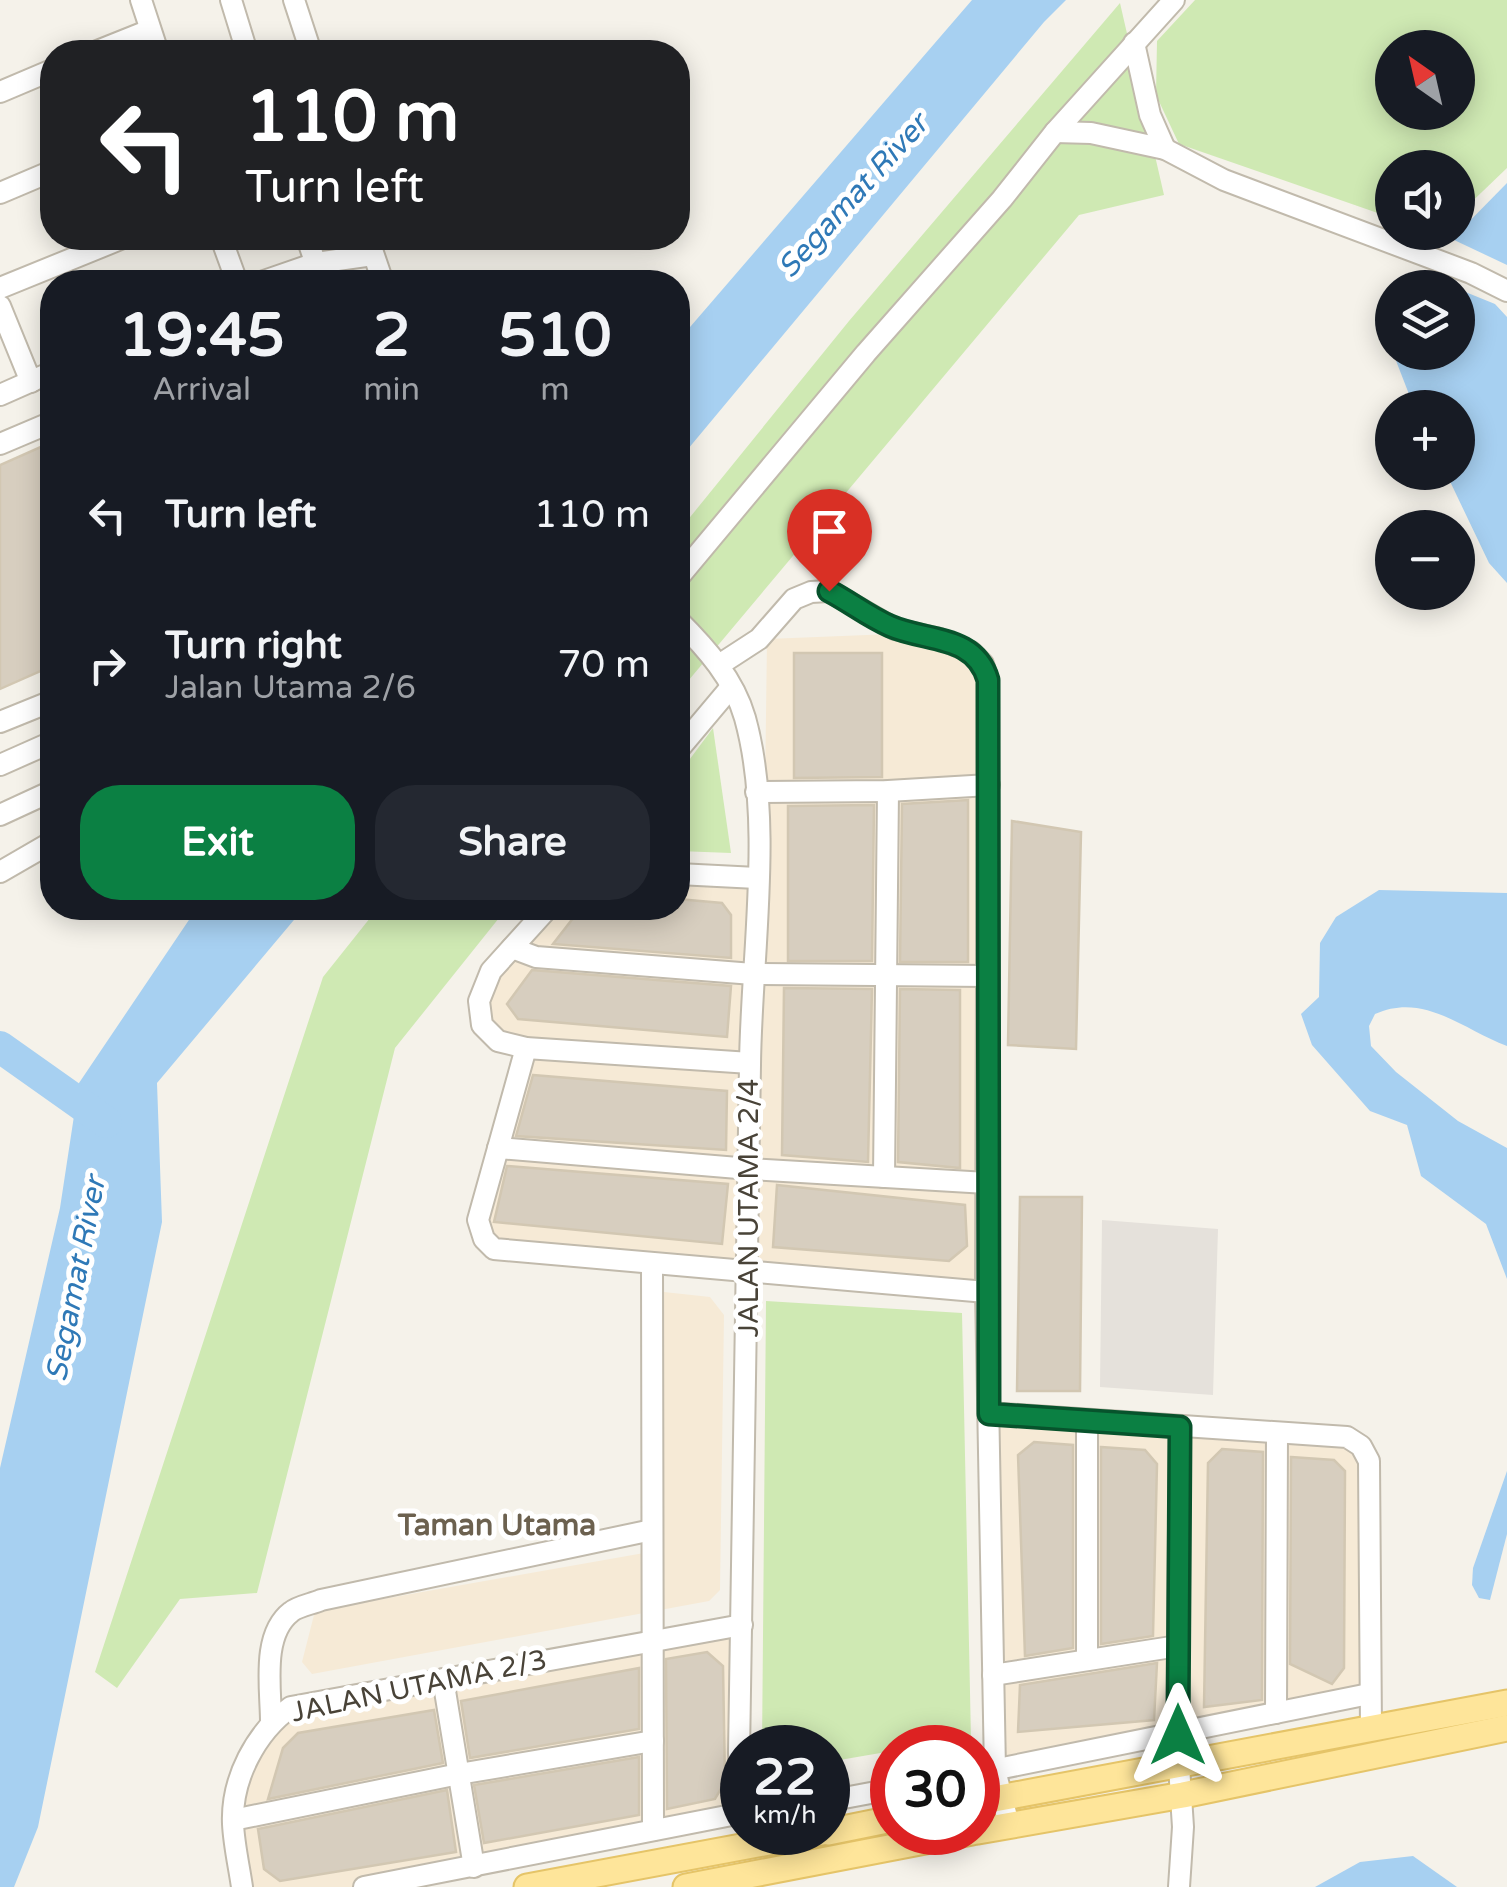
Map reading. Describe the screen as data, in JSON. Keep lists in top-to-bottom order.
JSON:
{
  "streets": {
    "street": ["JALAN UTAMA 2/4", "JALAN UTAMA 2/3"]
  },
  "crossings": [
    ["JALAN UTAMA 2/4", "JALAN UTAMA 2/3"]
  ],
  "districts": ["Taman Utama"],
  "water": ["Segamat River"],
  "north": "top left",
  "page": {
    "map_buttons": ["+", "−"],
    "turn": ["110 m", "Turn left"],
    "eta": [
      "19:45",
      "Arrival",
      "2",
      "min",
      "510",
      "m"
    ],
    "list": [
      {
        "name": "Turn left",
        "value": "110 m"
      },
      {
        "name": "Turn right",
        "note": "Jalan Utama 2/6",
        "value": "70 m"
      }
    ],
    "buttons": ["Exit", "Share"],
    "speed": "22 km/h",
    "limit": "30"
  }
}
